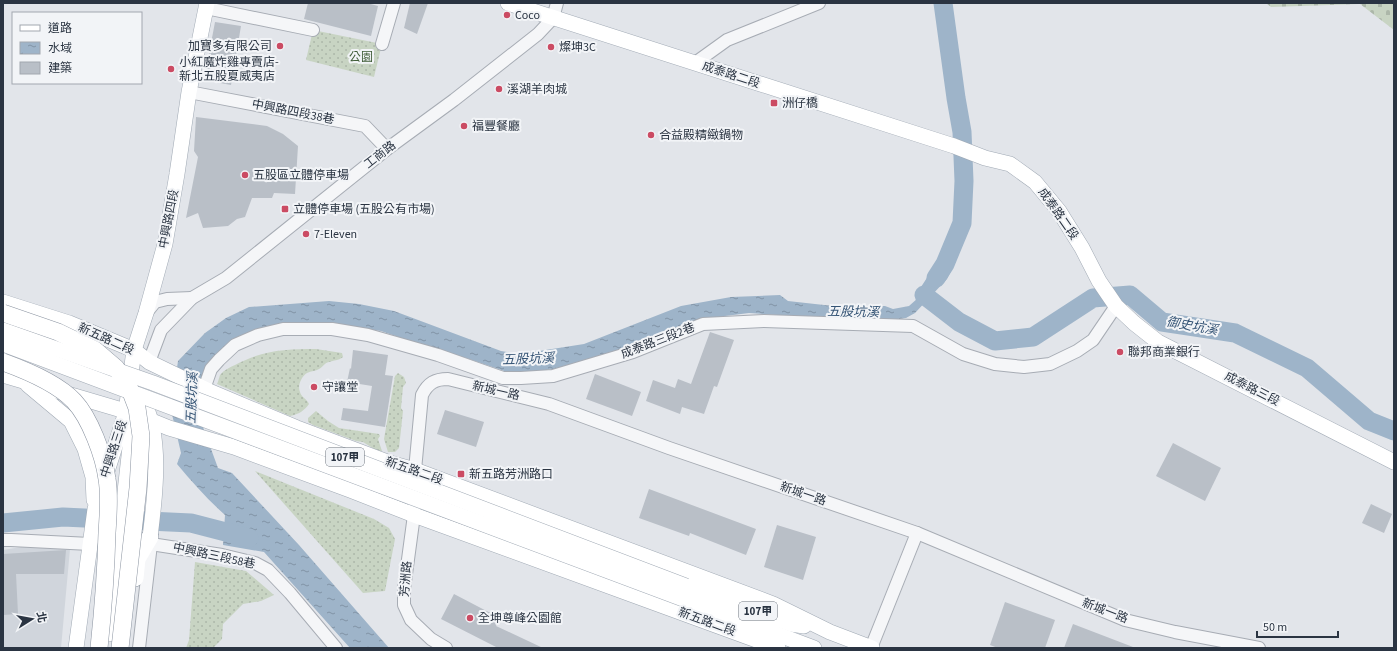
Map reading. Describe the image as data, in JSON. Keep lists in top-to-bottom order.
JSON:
{
  "streets": {
    "main road": [
      "成泰路二段",
      "中興路四段",
      "新五路二段",
      "成泰路三段",
      "中興路三段",
      "107甲"
    ],
    "street": [
      "中興路四段38巷",
      "工商路",
      "成泰路三段2巷",
      "新城一路",
      "中興路三段58巷",
      "芳洲路"
    ]
  },
  "crossings": [
    ["成泰路二段", "工商路"],
    ["成泰路二段", "成泰路三段2巷"],
    ["成泰路二段", "成泰路三段"],
    ["中興路四段38巷", "工商路"],
    ["中興路四段38巷", "中興路四段"],
    ["工商路", "中興路四段"],
    ["工商路", "新五路二段"],
    ["中興路四段", "新五路二段"],
    ["中興路四段", "中興路三段"],
    ["新五路二段", "成泰路三段2巷"],
    ["新五路二段", "新城一路"],
    ["新五路二段", "中興路三段"],
    ["新五路二段", "芳洲路"],
    ["成泰路三段2巷", "成泰路三段"],
    ["新城一路", "芳洲路"]
  ],
  "water": ["五股坑溪", "御史坑溪"],
  "parks": ["公園"],
  "places": {
    "other": [
      "Coco",
      "加寶多有限公司",
      "燦坤3C",
      "小紅魔炸雞專賣店- 新北五股夏威夷店",
      "溪湖羊肉城",
      "福豐餐廳",
      "合益殿精緻鍋物",
      "五股區立體停車場",
      "7-Eleven",
      "聯邦商業銀行",
      "守讓堂",
      "全坤尊峰公園館"
    ],
    "transit": ["洲仔橋", "立體停車場 (五股公有市場)", "新五路芳洲路口"]
  },
  "legend": ["道路", "水域", "建築"],
  "scale_bar": "50 m",
  "north": "right"
}
